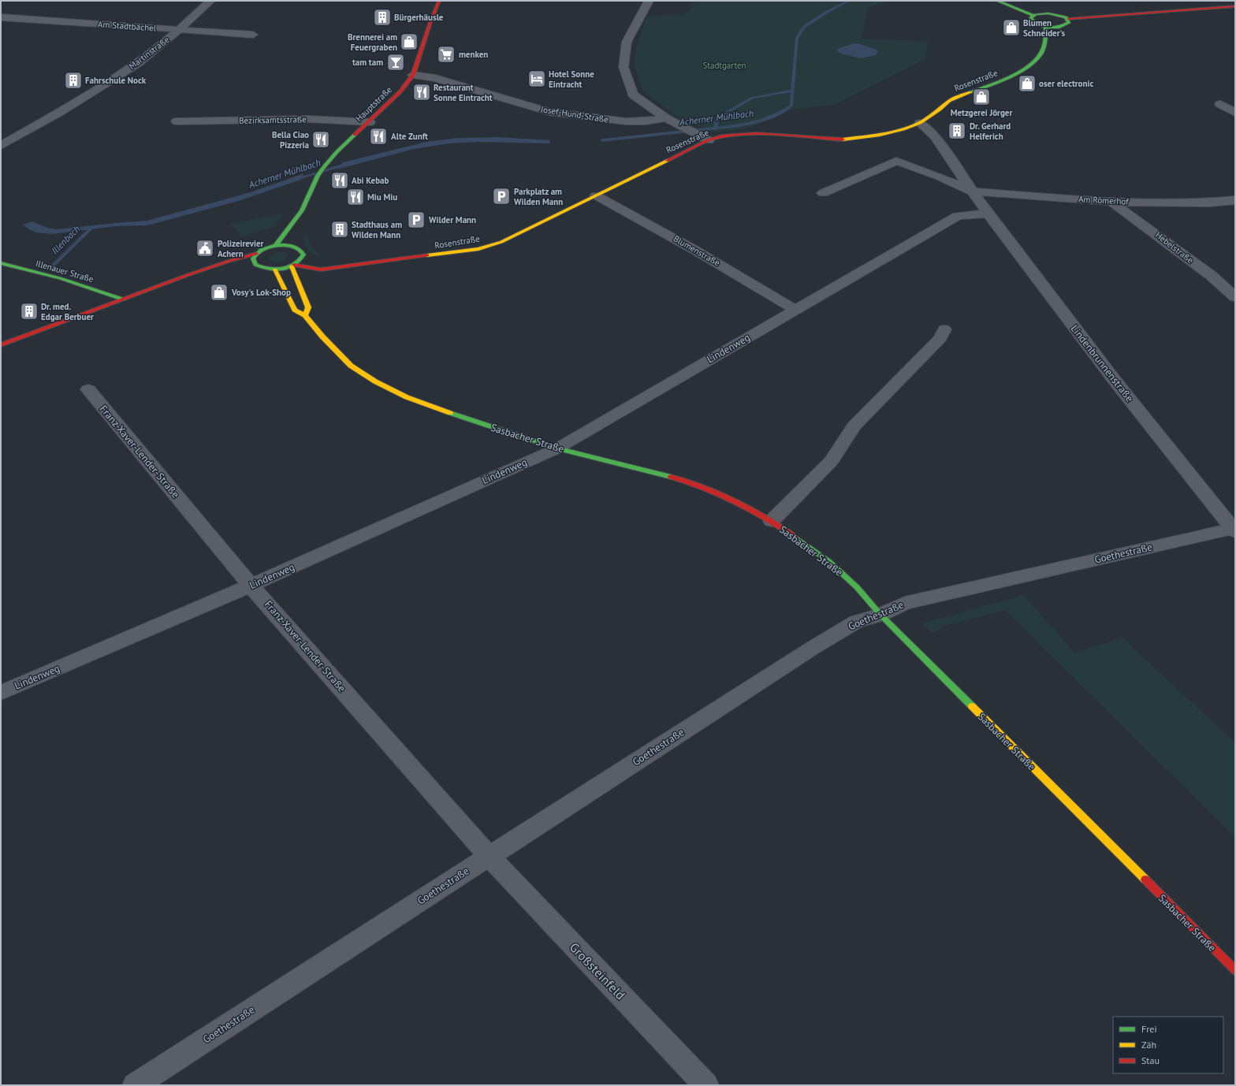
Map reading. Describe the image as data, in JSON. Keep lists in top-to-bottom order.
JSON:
{
  "streets": {
    "street": [
      "Am Stadtbächel",
      "Martinstraße",
      "Rosenstraße",
      "Hauptstraße",
      "Josef-Hund-Straße",
      "Bezirksamtsstraße",
      "Am Römerhof",
      "Hebelstraße",
      "Blumenstraße",
      "Illenauer Straße",
      "Lindenweg",
      "Lindenbrunnenstraße",
      "Sasbacher Straße",
      "Franz-Xaver-Lender-Straße",
      "Goethestraße",
      "Großsteinfeld"
    ]
  },
  "crossings": [
    ["Am Stadtbächel", "Martinstraße"],
    ["Rosenstraße", "Blumenstraße"],
    ["Rosenstraße", "Lindenbrunnenstraße"],
    ["Hauptstraße", "Josef-Hund-Straße"],
    ["Hauptstraße", "Bezirksamtsstraße"],
    ["Am Römerhof", "Hebelstraße"],
    ["Am Römerhof", "Lindenbrunnenstraße"],
    ["Blumenstraße", "Lindenweg"],
    ["Lindenweg", "Lindenbrunnenstraße"],
    ["Lindenweg", "Sasbacher Straße"],
    ["Lindenweg", "Franz-Xaver-Lender-Straße"],
    ["Lindenbrunnenstraße", "Goethestraße"],
    ["Sasbacher Straße", "Goethestraße"],
    ["Franz-Xaver-Lender-Straße", "Goethestraße"],
    ["Franz-Xaver-Lender-Straße", "Großsteinfeld"],
    ["Goethestraße", "Großsteinfeld"]
  ],
  "water": ["Acherner Mühlbach", "Illenbach"],
  "parks": ["Stadtgarten"],
  "places": {
    "building": [
      "Bürgerhäusle",
      "Fahrschule Nock",
      "Dr. Gerhard Helferich",
      "Stadthaus am Wilden Mann",
      "Dr. med. Edgar Berbuer"
    ],
    "shop": [
      "Blumen Schneider's",
      "Brennerei am Feuergraben",
      "oser electronic",
      "Metzgerei Jörger",
      "Vosy's Lok-Shop"
    ],
    "supermarket": ["menken"],
    "bar": ["tam tam"],
    "hotel": ["Hotel Sonne Eintracht"],
    "restaurant": [
      "Restaurant Sonne Eintracht",
      "Alte Zunft",
      "Bella Ciao Pizzeria",
      "Abi Kebab",
      "Miu Miu"
    ],
    "parking": ["Parkplatz am Wilden Mann", "Wilder Mann"],
    "public building": ["Polizeirevier Achern"]
  },
  "legend": ["Frei", "Zäh", "Stau"]
}
